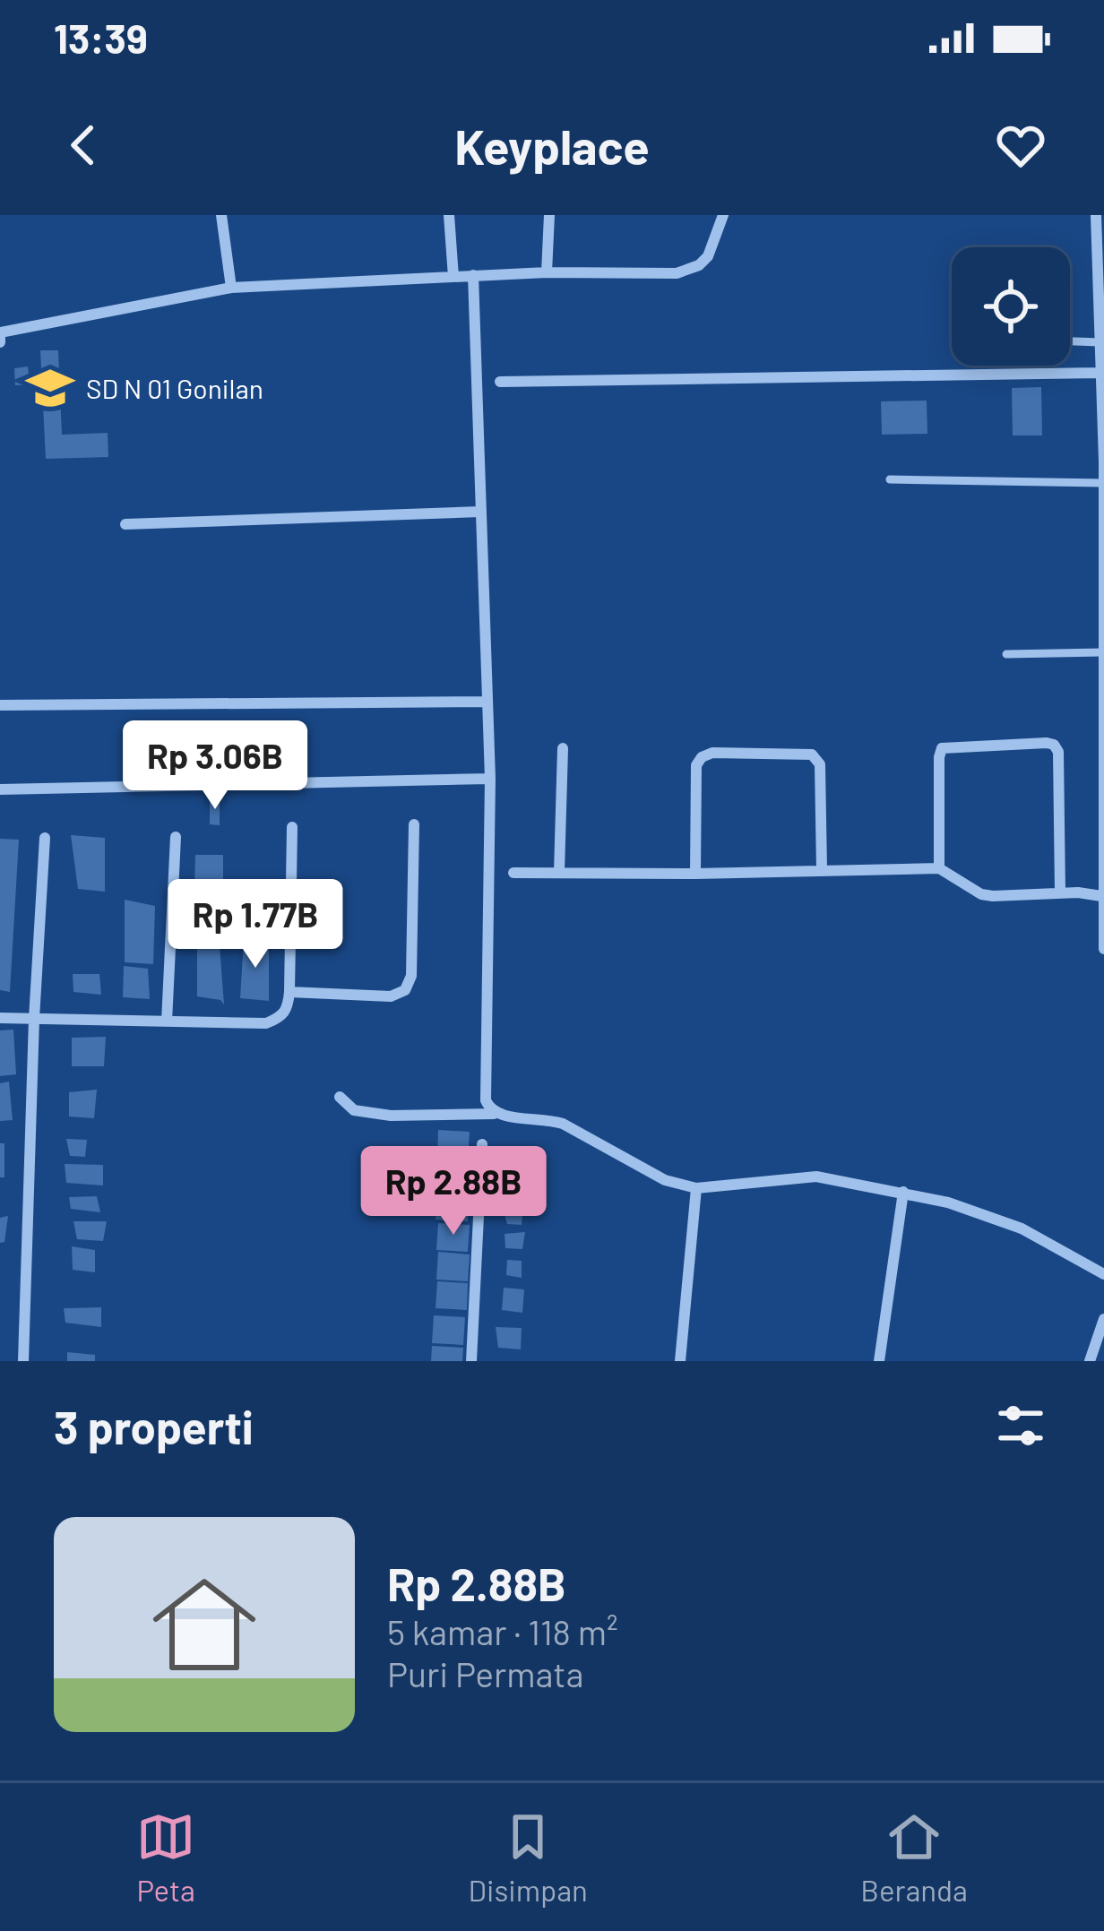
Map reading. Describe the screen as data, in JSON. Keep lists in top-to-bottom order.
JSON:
{
  "places": {
    "school or university": ["SD N 01 Gonilan"]
  },
  "page": {
    "status": "13:39",
    "header": "Keyplace",
    "price": ["Rp 3.06B", "Rp 1.77B", "Rp 2.88B"],
    "heading": "3 properti",
    "list": [
      {
        "name": "Rp 2.88B",
        "note": "5 kamar · 118 m² · Puri Permata"
      }
    ],
    "tabs": ["Peta", "Disimpan", "Beranda"]
  }
}
